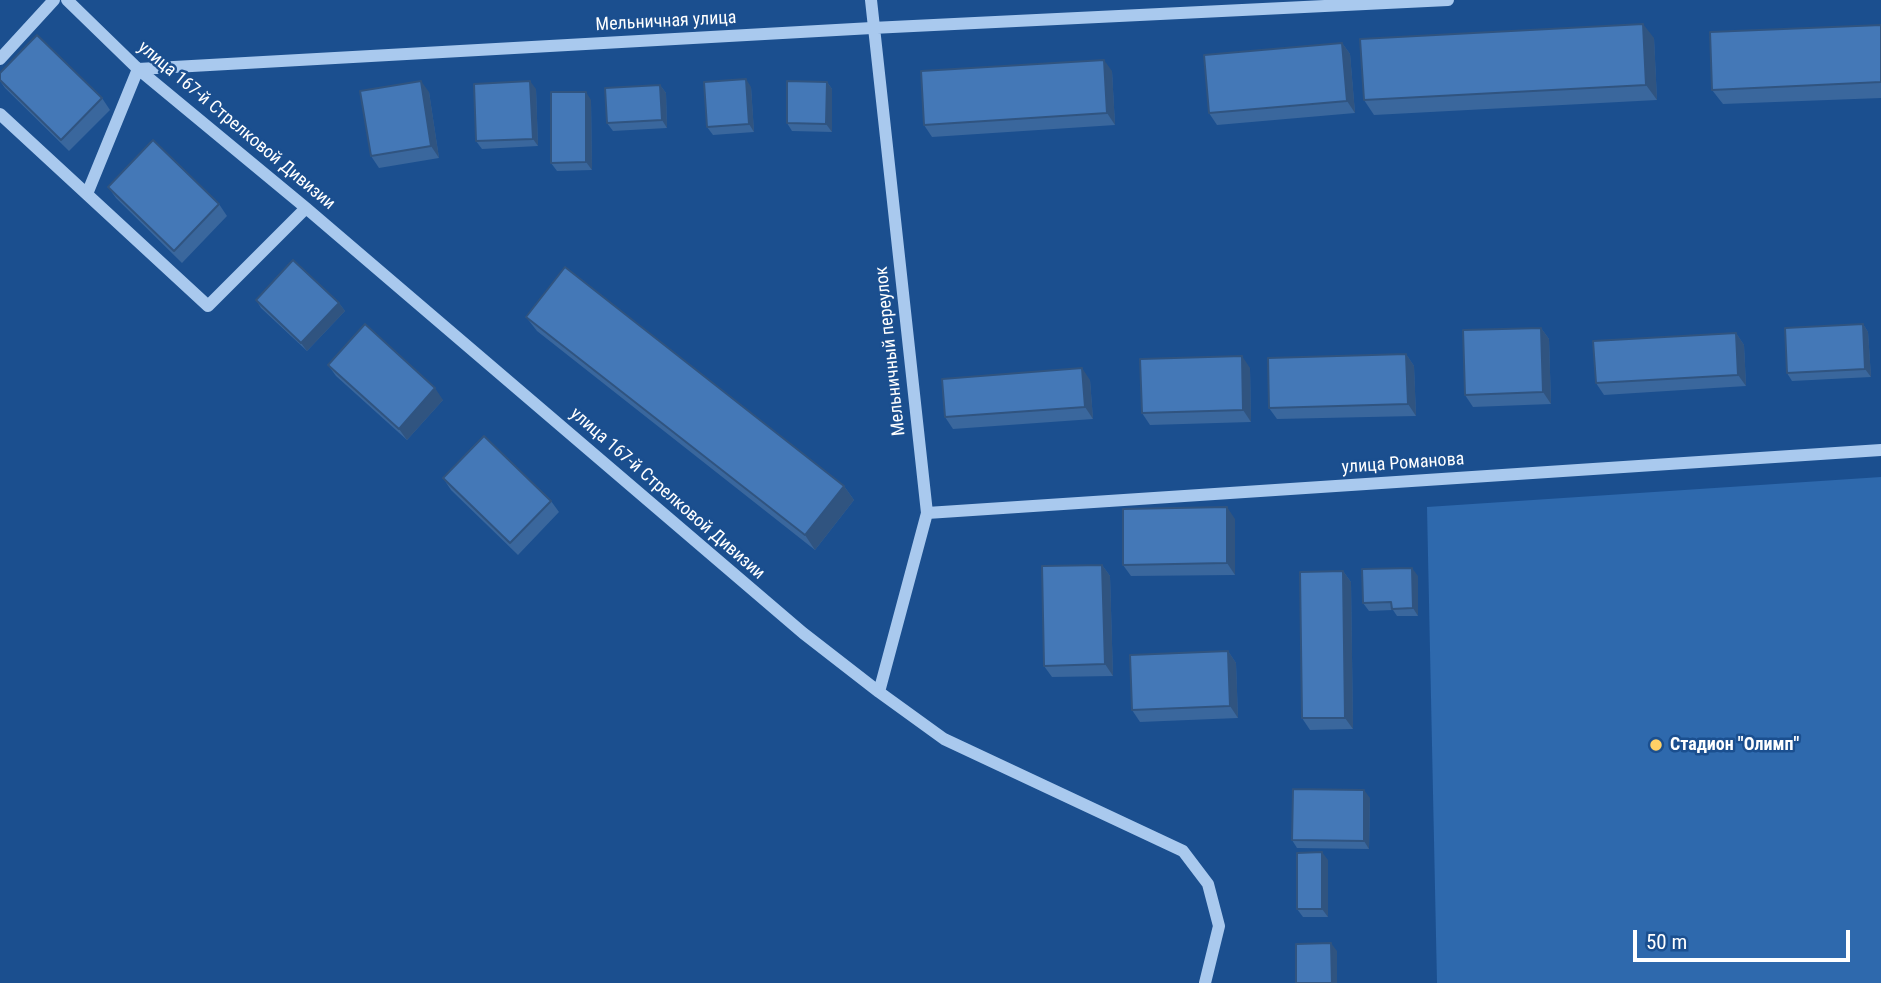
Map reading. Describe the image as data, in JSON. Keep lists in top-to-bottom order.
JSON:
{
  "streets": {
    "street": [
      "Мельничная улица",
      "улица 167-й Стрелковой Дивизии",
      "Мельничный переулок",
      "улица Романова"
    ]
  },
  "crossings": [
    ["Мельничная улица", "улица 167-й Стрелковой Дивизии"],
    ["Мельничная улица", "Мельничный переулок"],
    ["улица 167-й Стрелковой Дивизии", "Мельничный переулок"],
    ["Мельничный переулок", "улица Романова"]
  ],
  "places": ["Стадион \"Олимп\""],
  "scale_bar": "50 m"
}
